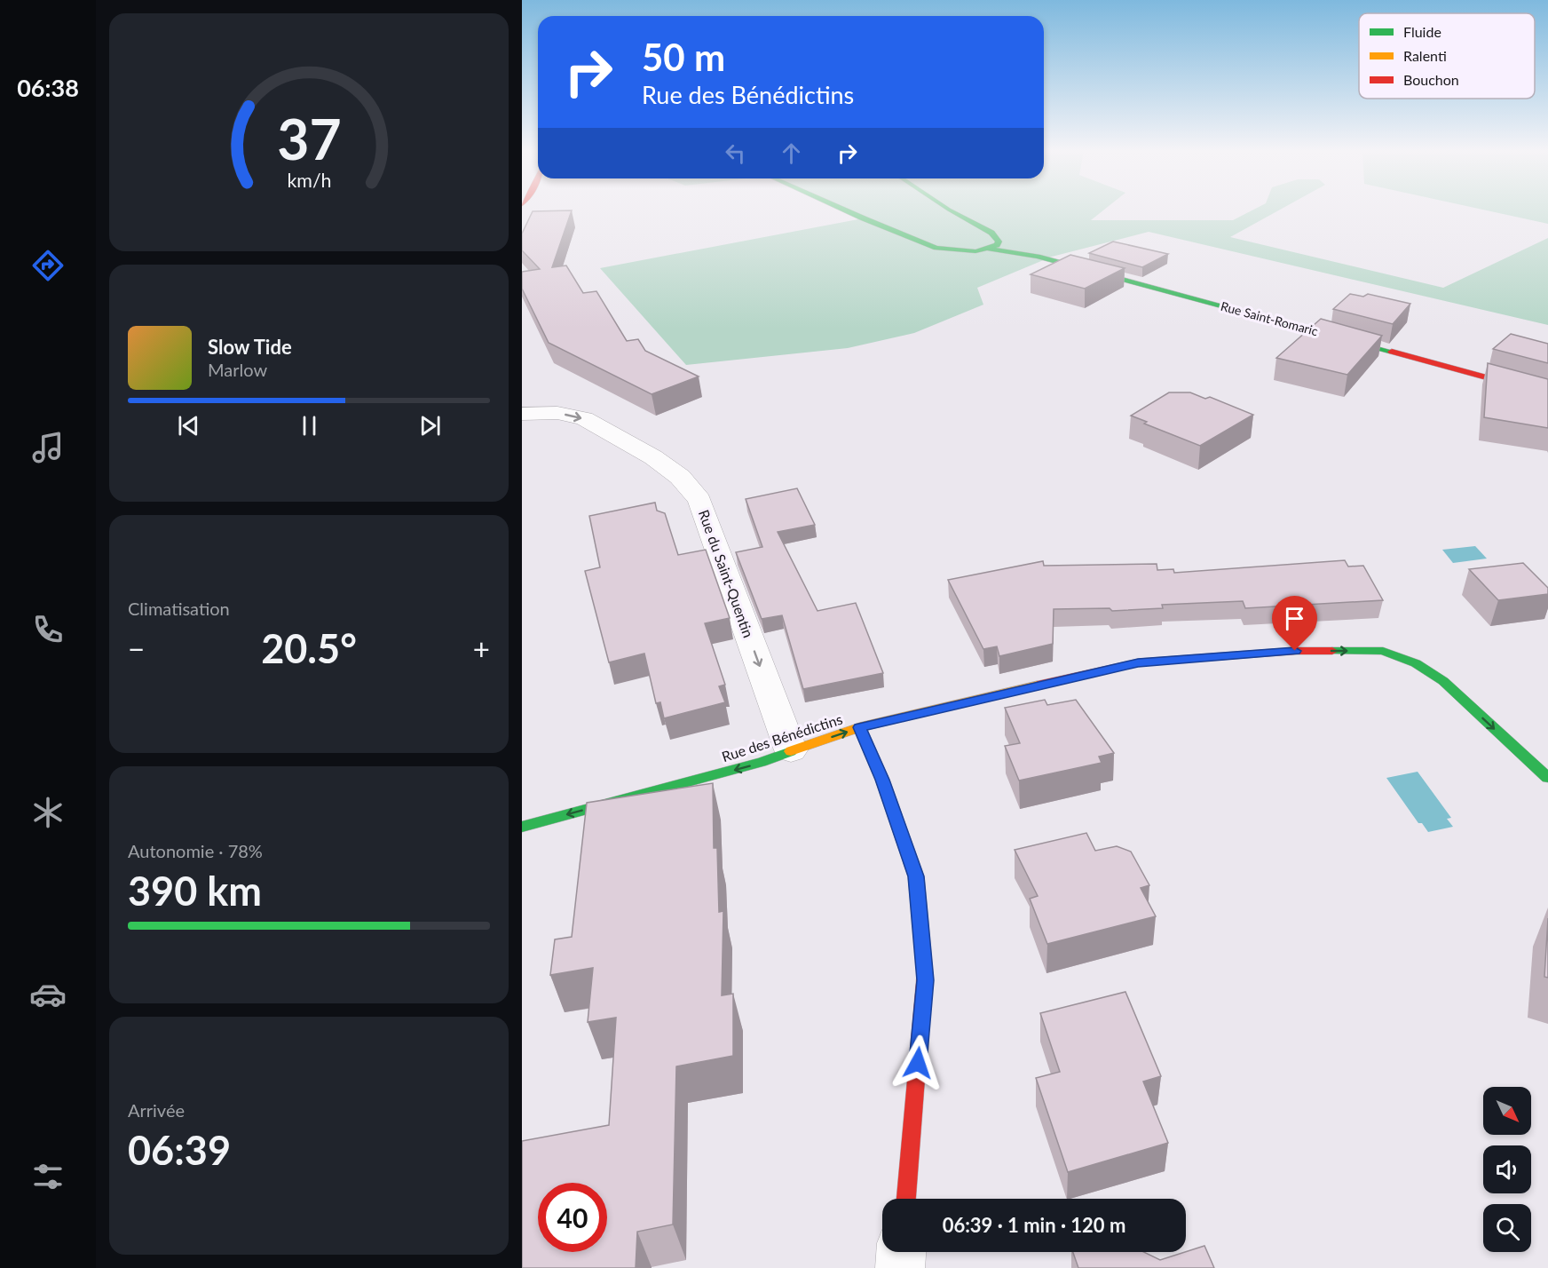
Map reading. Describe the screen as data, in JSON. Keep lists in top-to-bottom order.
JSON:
{
  "streets": {
    "street": ["Rue Saint-Romaric", "Rue du Saint-Quentin", "Rue des Bénédictins"]
  },
  "crossings": [
    ["Rue du Saint-Quentin", "Rue des Bénédictins"]
  ],
  "one_way": ["Rue du Saint-Quentin"],
  "legend": ["Fluide", "Ralenti", "Bouchon"],
  "north": "bottom right",
  "page": {
    "tabs": "06:38",
    "turn": ["50 m", "Rue des Bénédictins"],
    "song": ["Slow Tide", "Marlow"],
    "tile": [
      "Climatisation",
      ["Autonomie · 78%", "390 km"],
      ["Arrivée", "06:39"]
    ],
    "heat": ["−", "20.5°", "+"],
    "limit": "40",
    "trip": "06:39 · 1 min · 120 m",
    "gauge": ["37", "km/h"]
  }
}
